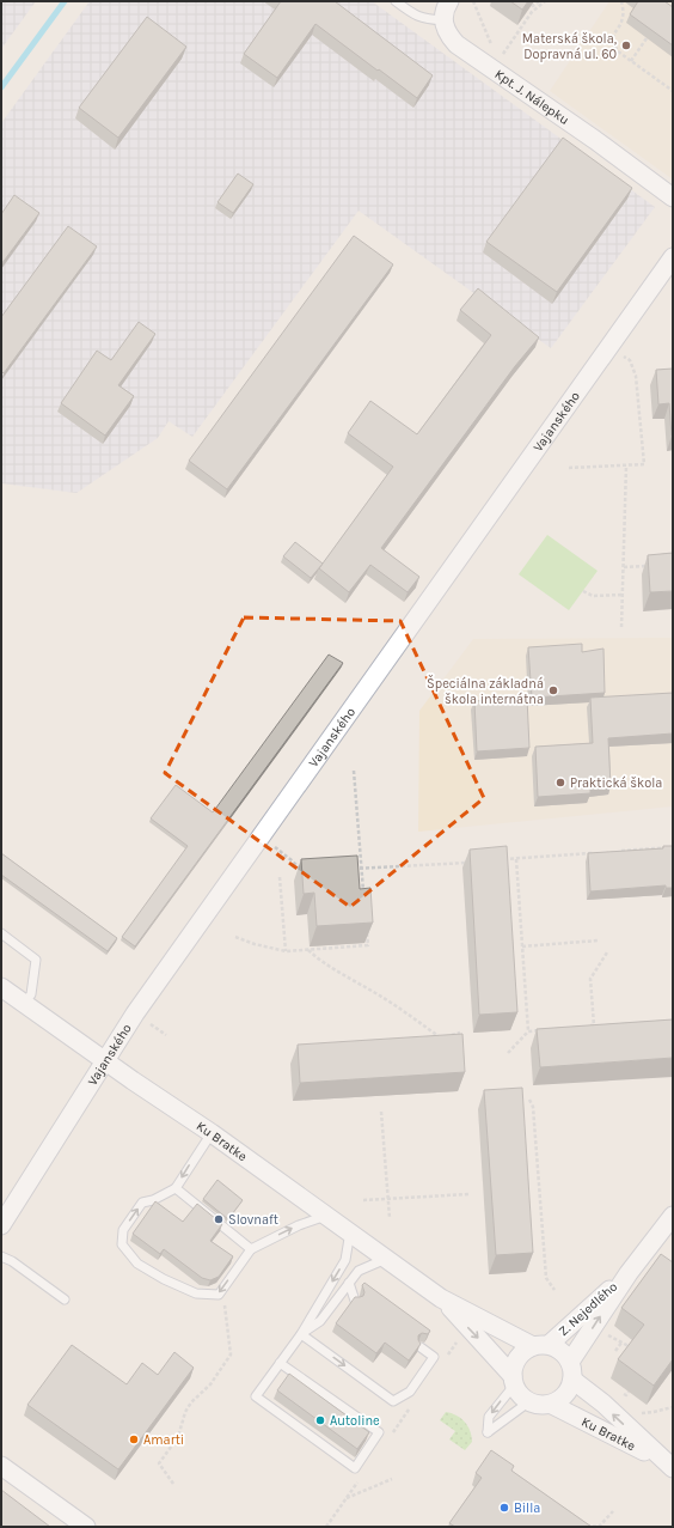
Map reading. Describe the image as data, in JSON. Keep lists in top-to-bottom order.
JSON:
{
  "streets": {
    "street": [
      "Kpt. J. Nálepku",
      "Vajanského",
      "Ku Bratke",
      "Z. Nejedlého"
    ]
  },
  "crossings": [
    ["Vajanského", "Ku Bratke"],
    ["Ku Bratke", "Z. Nejedlého"]
  ],
  "places": [
    "Materská škola, Dopravná ul. 60",
    "Špeciálna základná škola internátna",
    "Praktická škola",
    "Slovnaft",
    "Autoline",
    "Amarti",
    "Billa"
  ]
}
